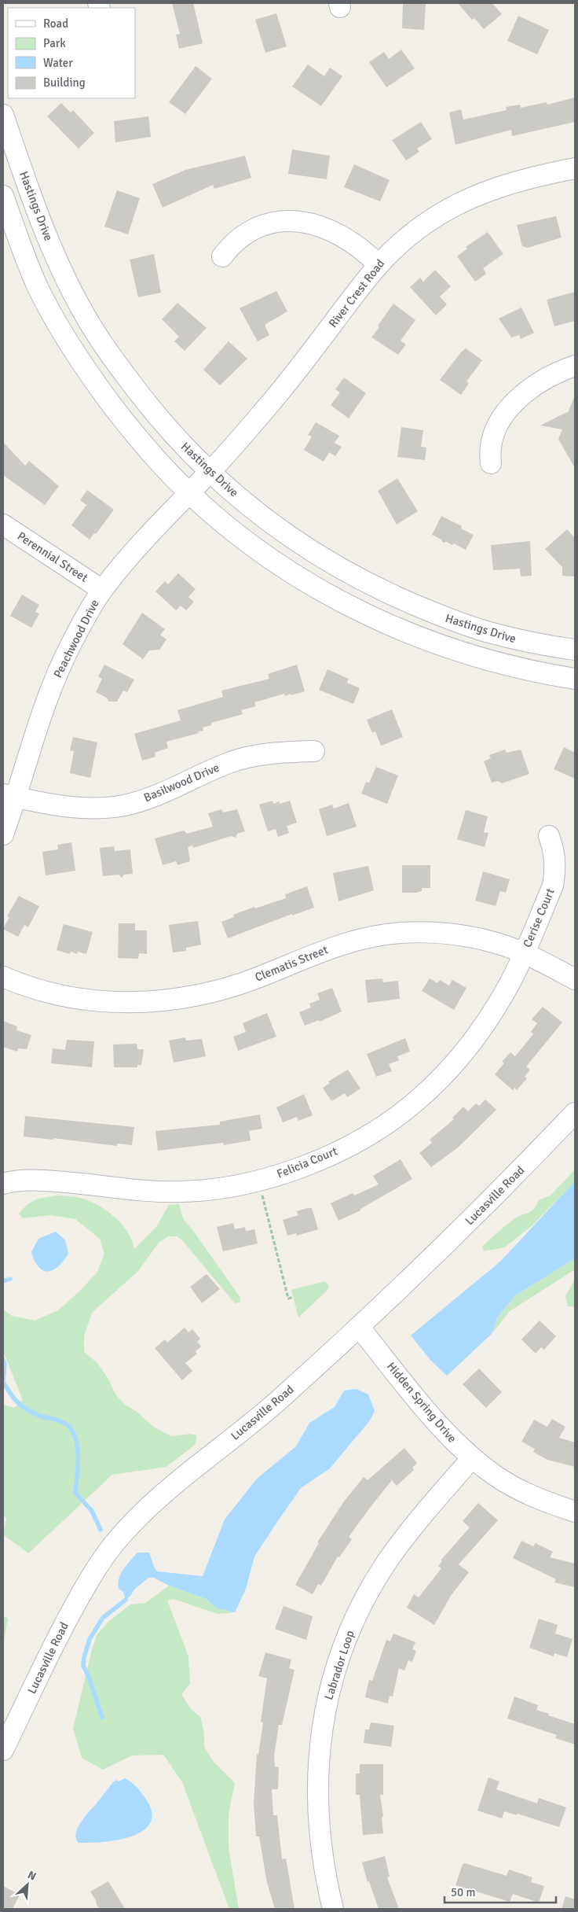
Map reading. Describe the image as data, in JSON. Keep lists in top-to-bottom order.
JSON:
{
  "streets": {
    "street": [
      "Hastings Drive",
      "River Crest Road",
      "Perennial Street",
      "Peachwood Drive",
      "Basilwood Drive",
      "Cerise Court",
      "Clematis Street",
      "Felicia Court",
      "Lucasville Road",
      "Hidden Spring Drive",
      "Labrador Loop"
    ]
  },
  "crossings": [
    ["Hastings Drive", "River Crest Road"],
    ["River Crest Road", "Peachwood Drive"],
    ["Perennial Street", "Peachwood Drive"],
    ["Peachwood Drive", "Basilwood Drive"],
    ["Cerise Court", "Clematis Street"],
    ["Cerise Court", "Felicia Court"],
    ["Clematis Street", "Felicia Court"],
    ["Lucasville Road", "Hidden Spring Drive"],
    ["Hidden Spring Drive", "Labrador Loop"]
  ],
  "legend": [
    "Road",
    "Park",
    "Water",
    "Building"
  ],
  "scale_bar": "50 m",
  "north": "top right"
}
